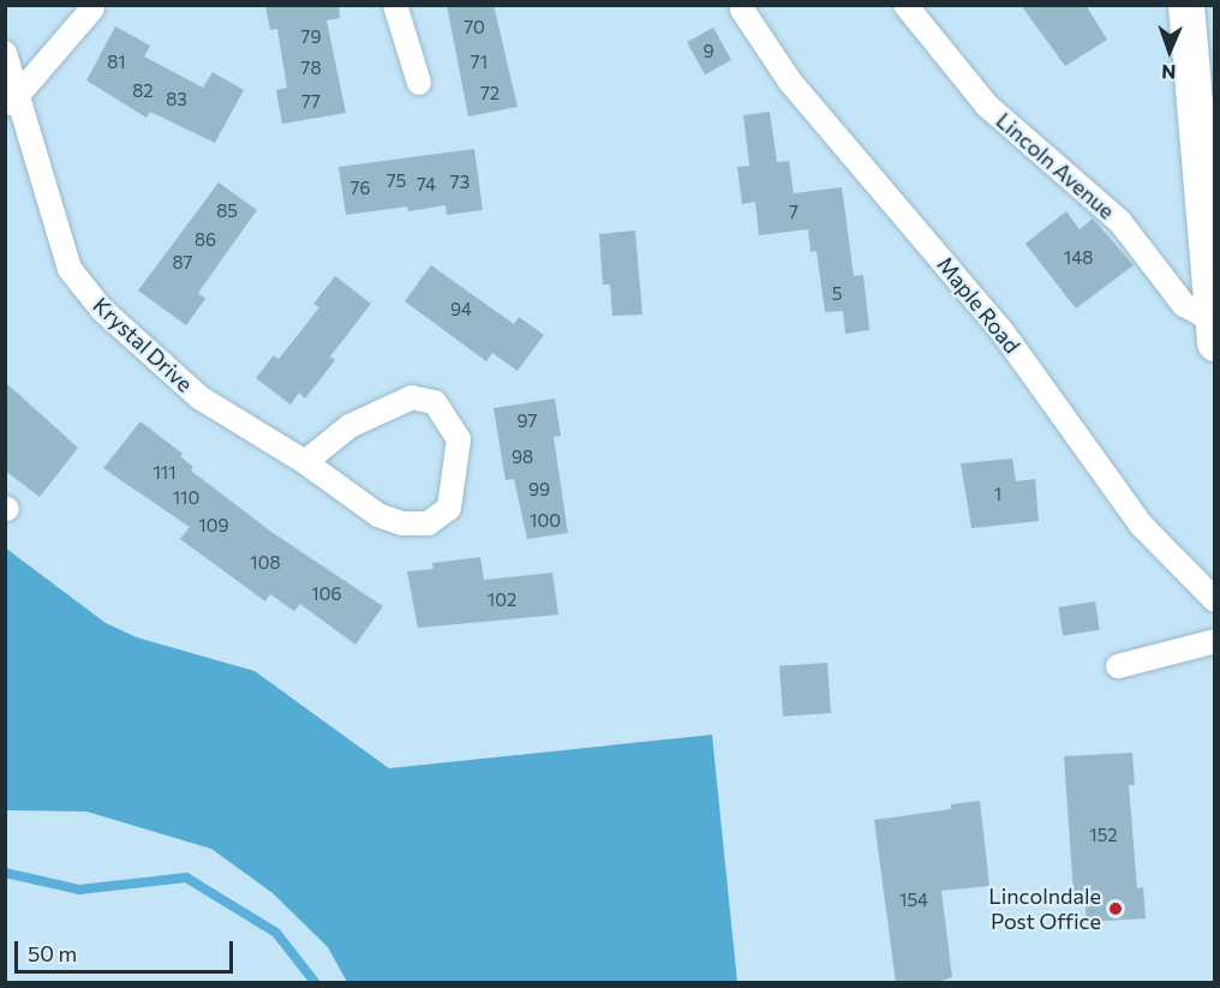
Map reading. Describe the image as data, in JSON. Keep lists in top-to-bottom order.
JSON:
{
  "streets": {
    "street": ["Lincoln Avenue", "Maple Road", "Krystal Drive"]
  },
  "places": ["Lincolndale Post Office"],
  "house_numbers": [
    "70",
    "79",
    "9",
    "81",
    "71",
    "78",
    "82",
    "72",
    "83",
    "77",
    "75",
    "73",
    "74",
    "76",
    "85",
    "7",
    "86",
    "148",
    "87",
    "5",
    "94",
    "97",
    "98",
    "111",
    "99",
    "1",
    "110",
    "100",
    "109",
    "108",
    "106",
    "102",
    "152",
    "154"
  ],
  "scale_bar": "50 m",
  "north": "bottom"
}
